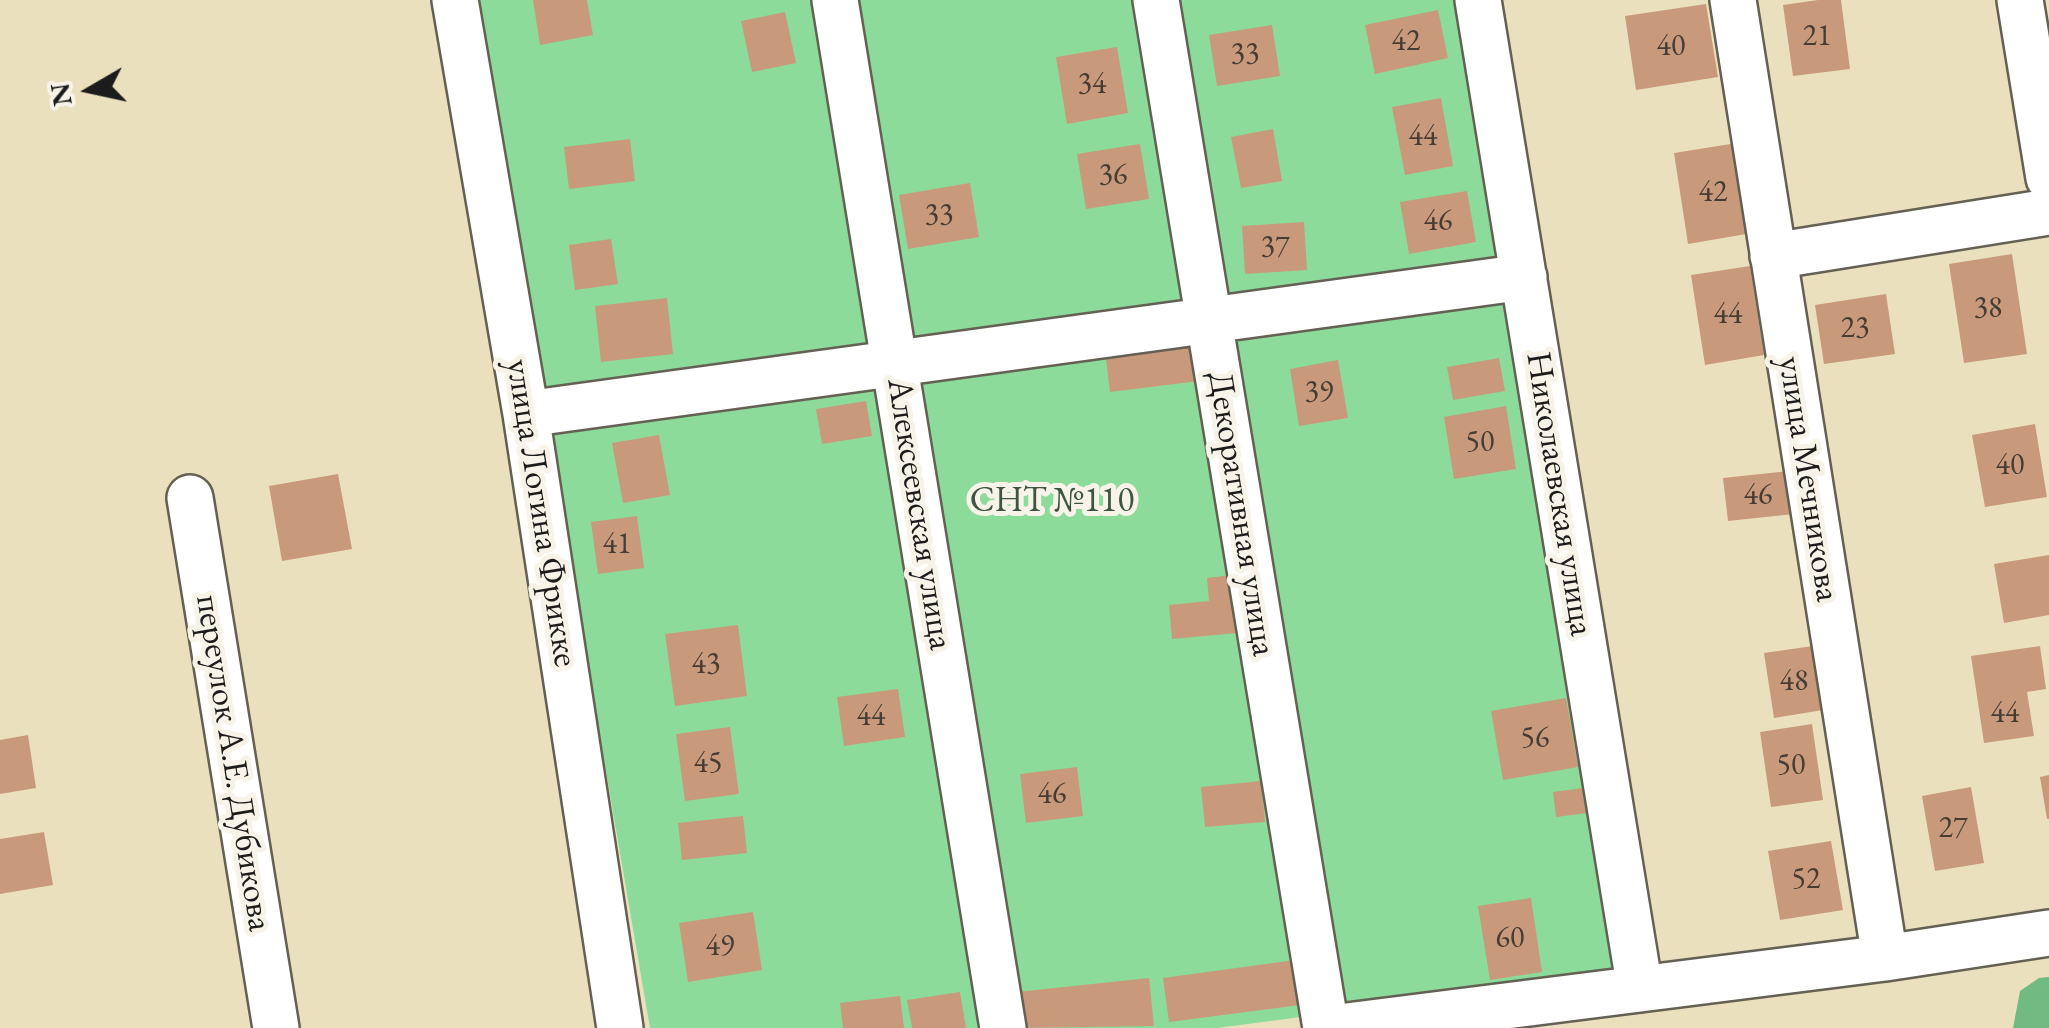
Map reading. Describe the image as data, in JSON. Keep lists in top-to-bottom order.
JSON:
{
  "streets": {
    "street": [
      "улица Мечникова",
      "Николаевская улица",
      "улица Логина Фрикке",
      "Алексеевская улица",
      "Декоративная улица",
      "переулок А.Е. Дубикова"
    ]
  },
  "parks": ["СНТ №110"],
  "house_numbers": [
    "21",
    "42",
    "40",
    "33",
    "34",
    "44",
    "36",
    "42",
    "33",
    "46",
    "37",
    "38",
    "44",
    "23",
    "39",
    "50",
    "40",
    "46",
    "41",
    "43",
    "48",
    "44",
    "44",
    "56",
    "45",
    "50",
    "46",
    "27",
    "52",
    "60",
    "49"
  ],
  "north": "left"
}
